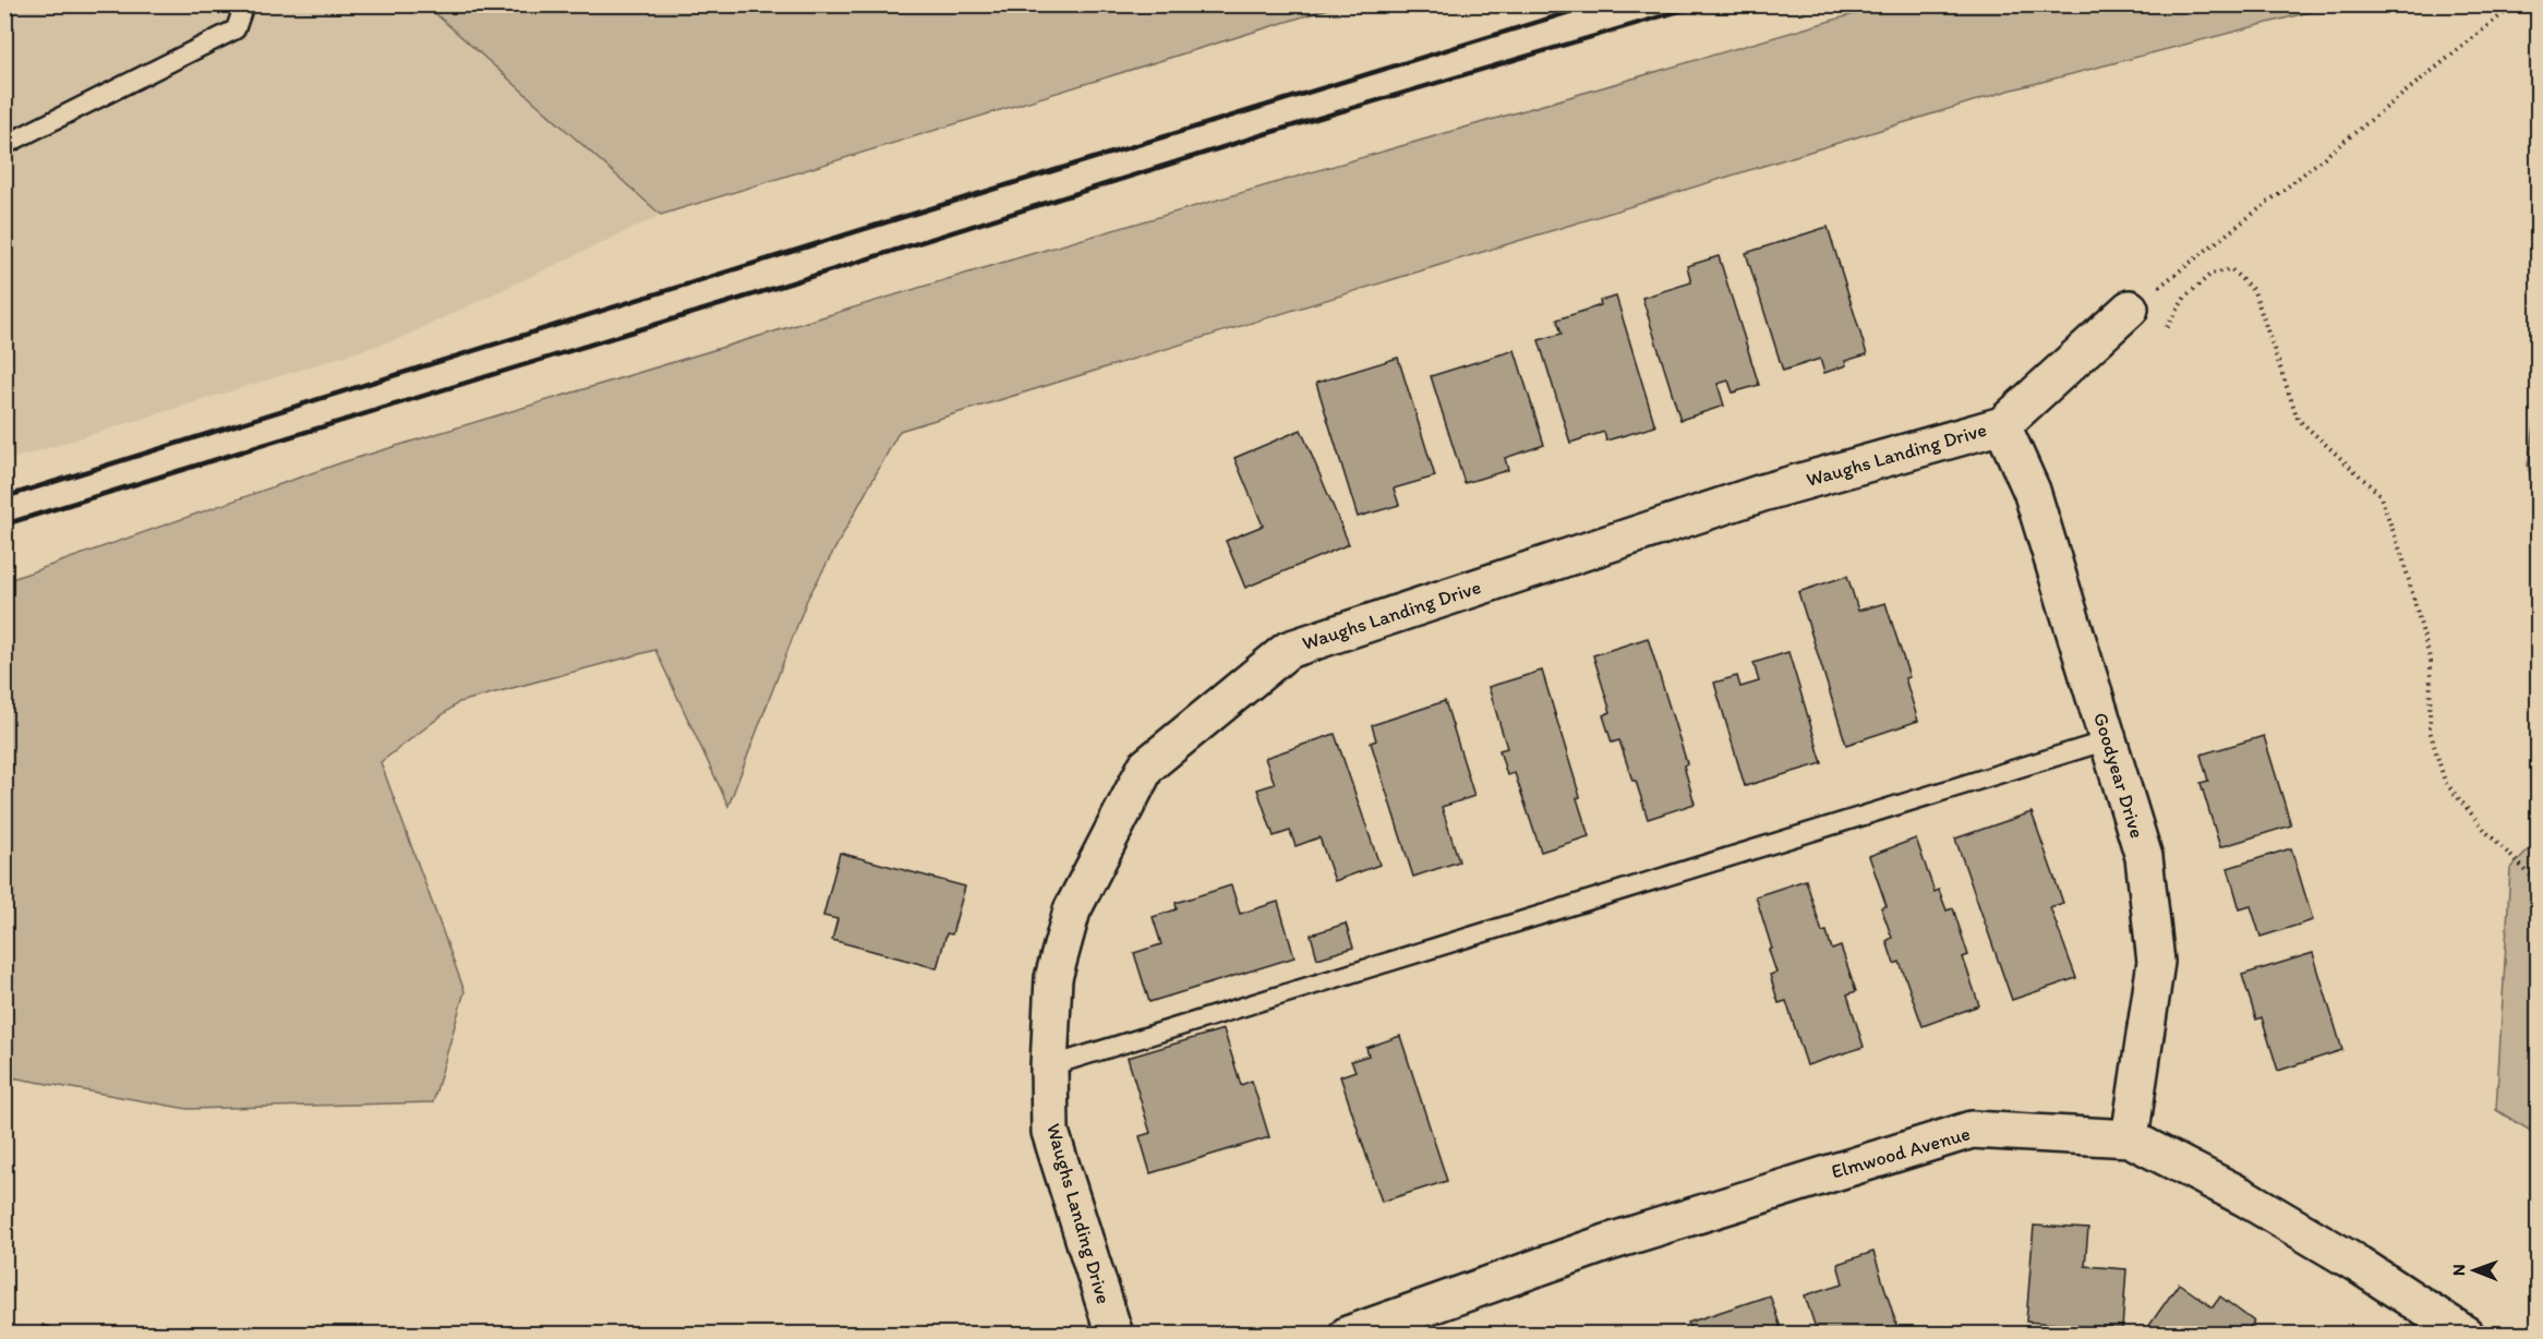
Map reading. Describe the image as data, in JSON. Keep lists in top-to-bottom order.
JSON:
{
  "streets": {
    "street": ["Waughs Landing Drive", "Goodyear Drive", "Elmwood Avenue"]
  },
  "crossings": [
    ["Waughs Landing Drive", "Goodyear Drive"],
    ["Goodyear Drive", "Elmwood Avenue"]
  ],
  "north": "left"
}
